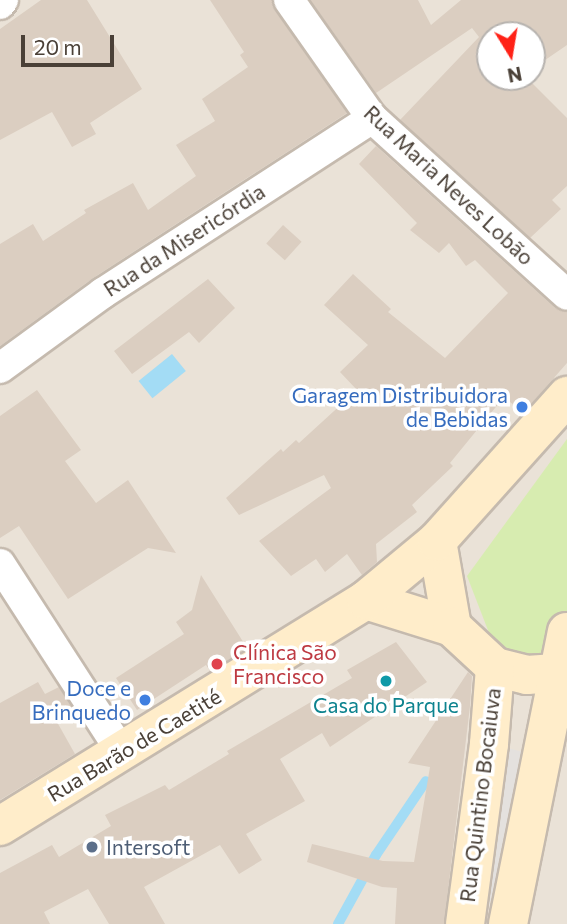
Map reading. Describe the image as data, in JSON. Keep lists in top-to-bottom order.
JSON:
{
  "streets": {
    "street": [
      "Rua Maria Neves Lobão",
      "Rua da Misericórdia",
      "Rua Barão de Caetité",
      "Rua Quintino Bocaiuva"
    ]
  },
  "crossings": [
    ["Rua Maria Neves Lobão", "Rua da Misericórdia"]
  ],
  "places": [
    "Garagem Distribuidora de Bebidas",
    "Clínica São Francisco",
    "Casa do Parque",
    "Doce e Brinquedo",
    "Intersoft"
  ],
  "scale_bar": "20 m",
  "north": "bottom"
}
